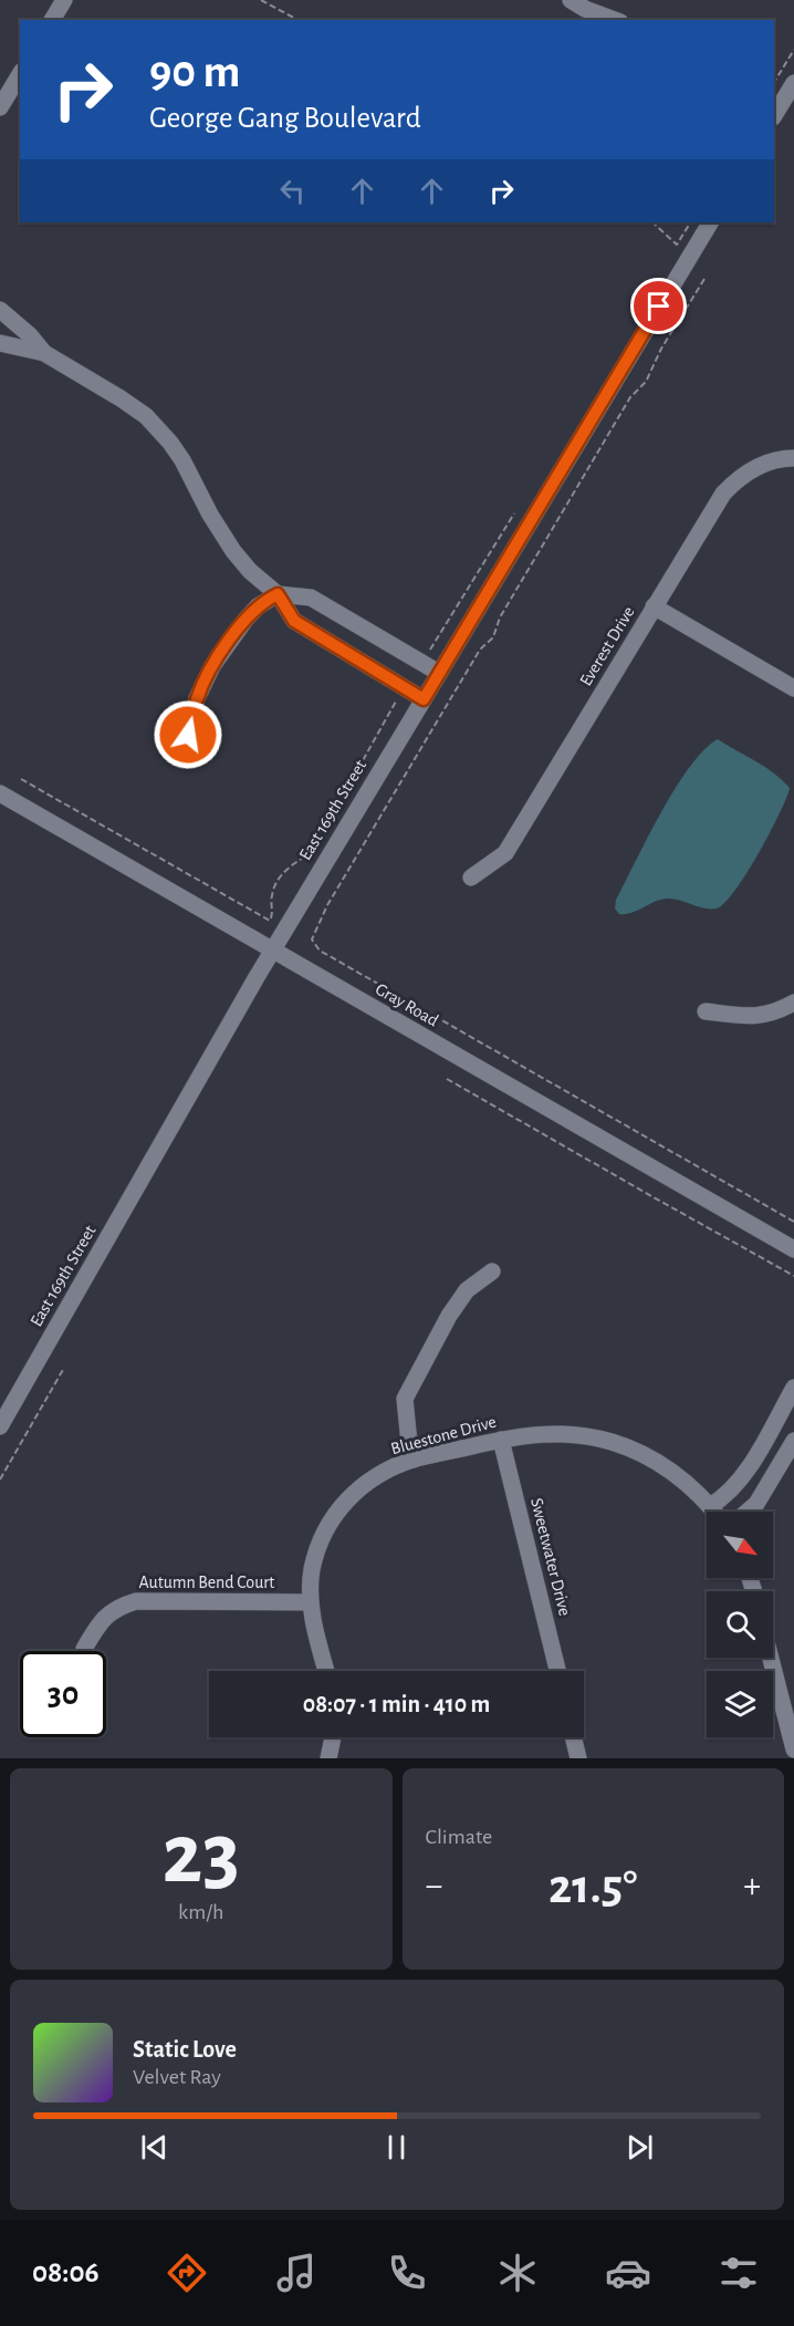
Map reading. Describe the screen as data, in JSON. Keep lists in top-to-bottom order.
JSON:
{
  "streets": {
    "street": [
      "Everest Drive",
      "East 169th Street",
      "Gray Road",
      "Bluestone Drive",
      "Sweetwater Drive",
      "Autumn Bend Court"
    ]
  },
  "crossings": [
    ["East 169th Street", "Gray Road"],
    ["Bluestone Drive", "Sweetwater Drive"],
    ["Bluestone Drive", "Autumn Bend Court"]
  ],
  "north": "bottom right",
  "page": {
    "turn": ["90 m", "George Gang Boulevard"],
    "limit": "30",
    "trip": "08:07 · 1 min · 410 m",
    "tile": [
      ["23", "km/h"],
      "Climate"
    ],
    "heat": ["−", "21.5°", "+"],
    "song": ["Static Love", "Velvet Ray"],
    "tabs": "08:06"
  }
}
